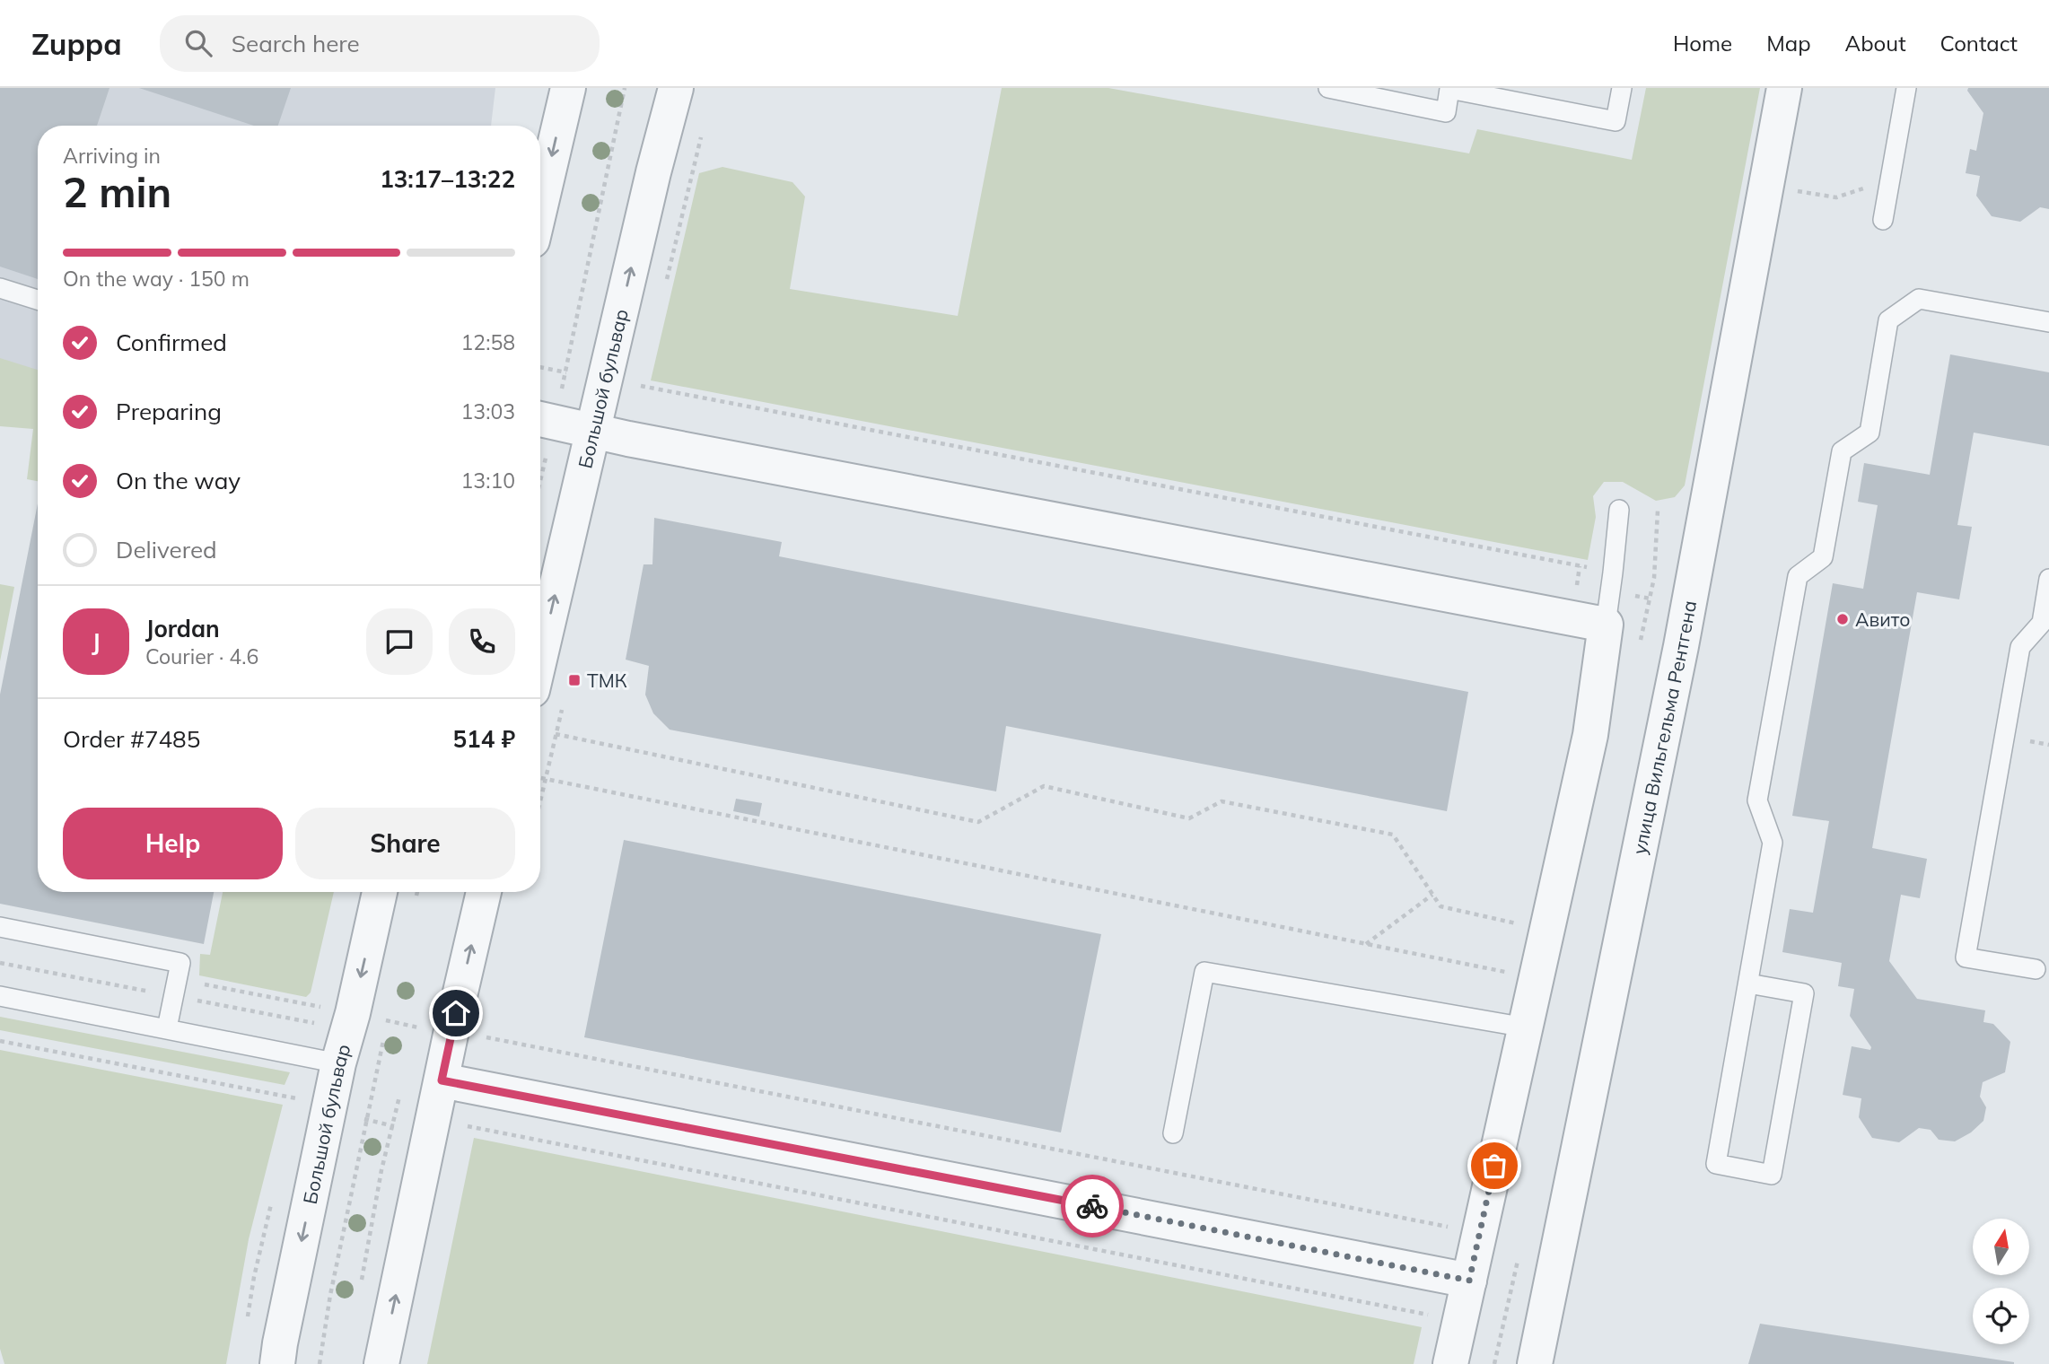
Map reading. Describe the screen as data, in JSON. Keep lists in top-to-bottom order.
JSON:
{
  "streets": {
    "street": ["Большой бульвар", "улица Вильгельма Рентгена"]
  },
  "places": {
    "other": ["Авито"],
    "transit": ["ТМК"]
  },
  "north": "top",
  "page": {
    "header": "Zuppa",
    "search": "Search here",
    "nav": [
      "Home",
      "Map",
      "About",
      "Contact"
    ],
    "heading": ["2 min", "Arriving in", "13:17–13:22"],
    "panel": [
      "Jordan",
      "Courier · 4.6",
      "Order #7485",
      "514 ₽"
    ],
    "bar": "On the way · 150 m",
    "list": [
      ["Confirmed", "12:58"],
      ["Preparing", "13:03"],
      ["On the way", "13:10"],
      "Delivered"
    ],
    "round": "J",
    "buttons": ["Help", "Share"]
  }
}
